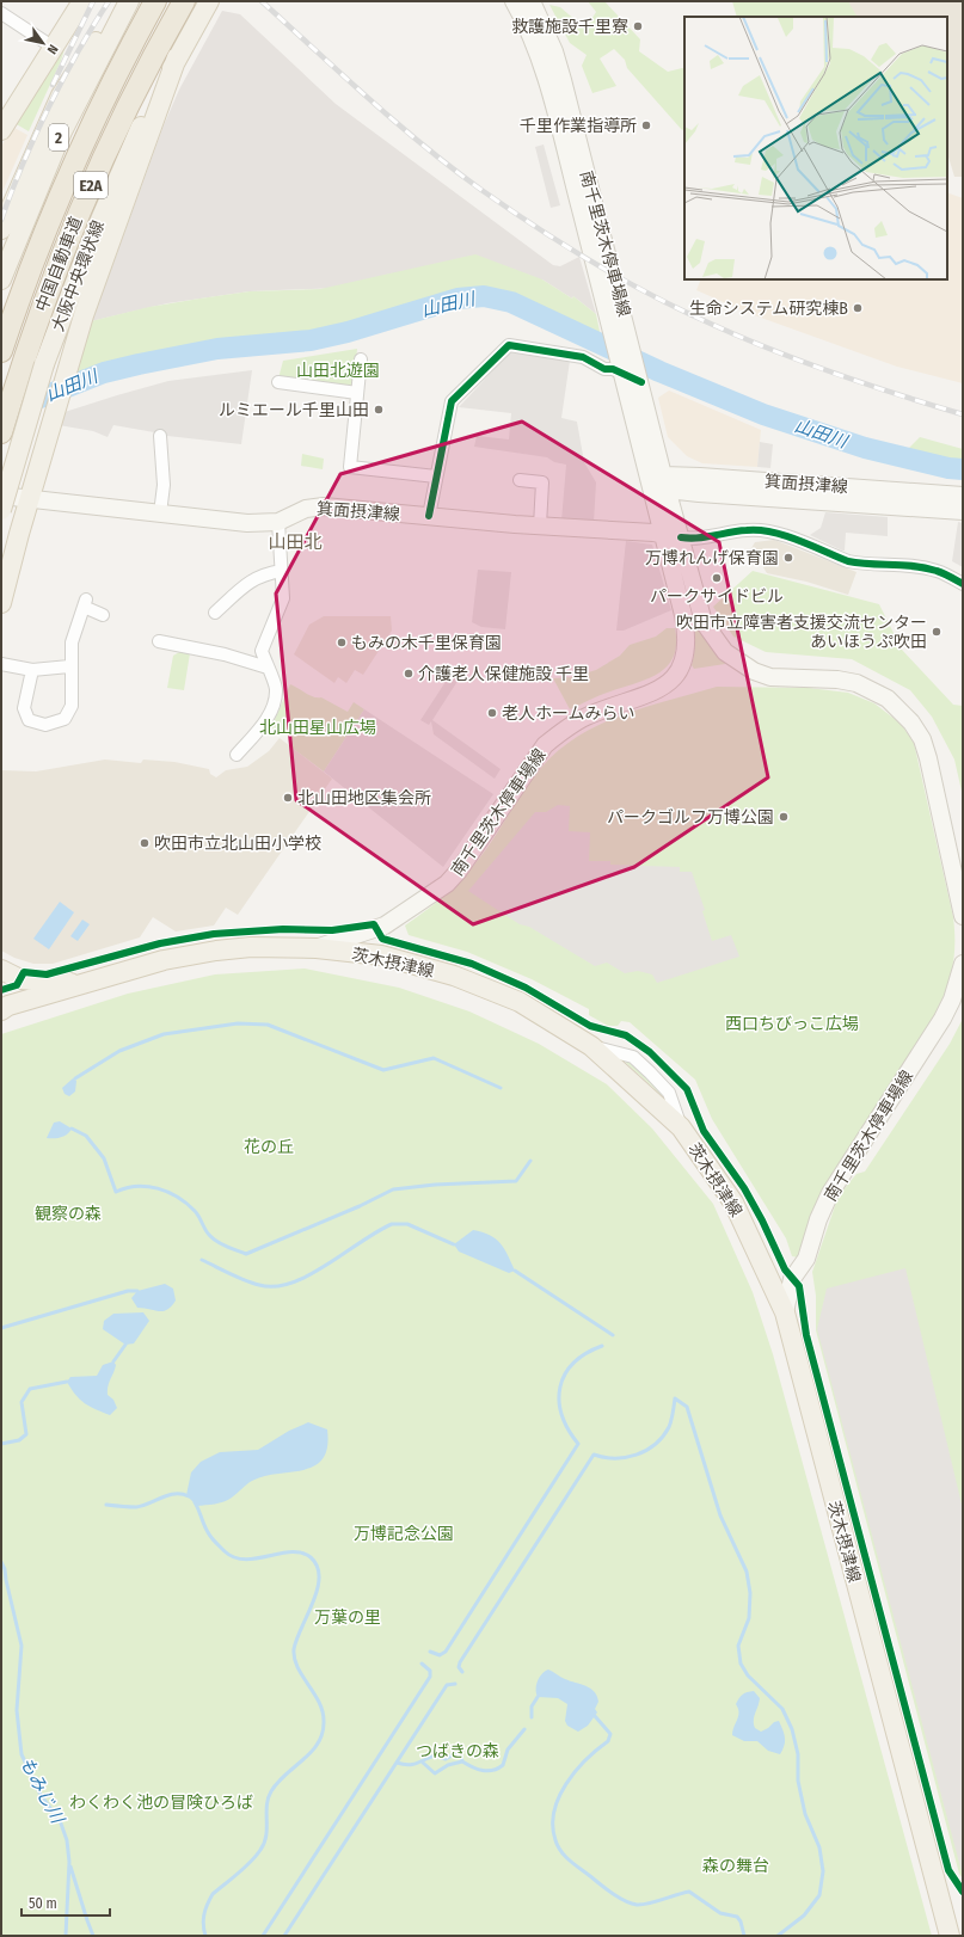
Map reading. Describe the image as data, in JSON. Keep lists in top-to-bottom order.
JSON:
{
  "streets": {
    "highway": ["E2A", "中国自動車道"],
    "main road": [
      "2",
      "南千里茨木停車場線",
      "大阪中央環状線",
      "箕面摂津線",
      "茨木摂津線"
    ]
  },
  "crossings": [
    ["南千里茨木停車場線", "箕面摂津線"],
    ["南千里茨木停車場線", "茨木摂津線"]
  ],
  "districts": ["山田北"],
  "water": ["山田川", "もみじ川"],
  "parks": [
    "山田北遊園",
    "北山田星山広場",
    "西口ちびっこ広場",
    "花の丘",
    "観察の森",
    "万博記念公園",
    "万葉の里",
    "つばきの森",
    "わくわく池の冒険ひろば",
    "森の舞台"
  ],
  "places": [
    "救護施設千里寮",
    "千里作業指導所",
    "生命システム研究棟B",
    "ルミエール千里山田",
    "万博れんげ保育園",
    "パークサイドビル",
    "吹田市立障害者支援交流センター あいほうぷ吹田",
    "もみの木千里保育園",
    "介護老人保健施設 千里",
    "老人ホームみらい",
    "北山田地区集会所",
    "パークゴルフ万博公園",
    "吹田市立北山田小学校"
  ],
  "scale_bar": "50 m",
  "north": "bottom right"
}
